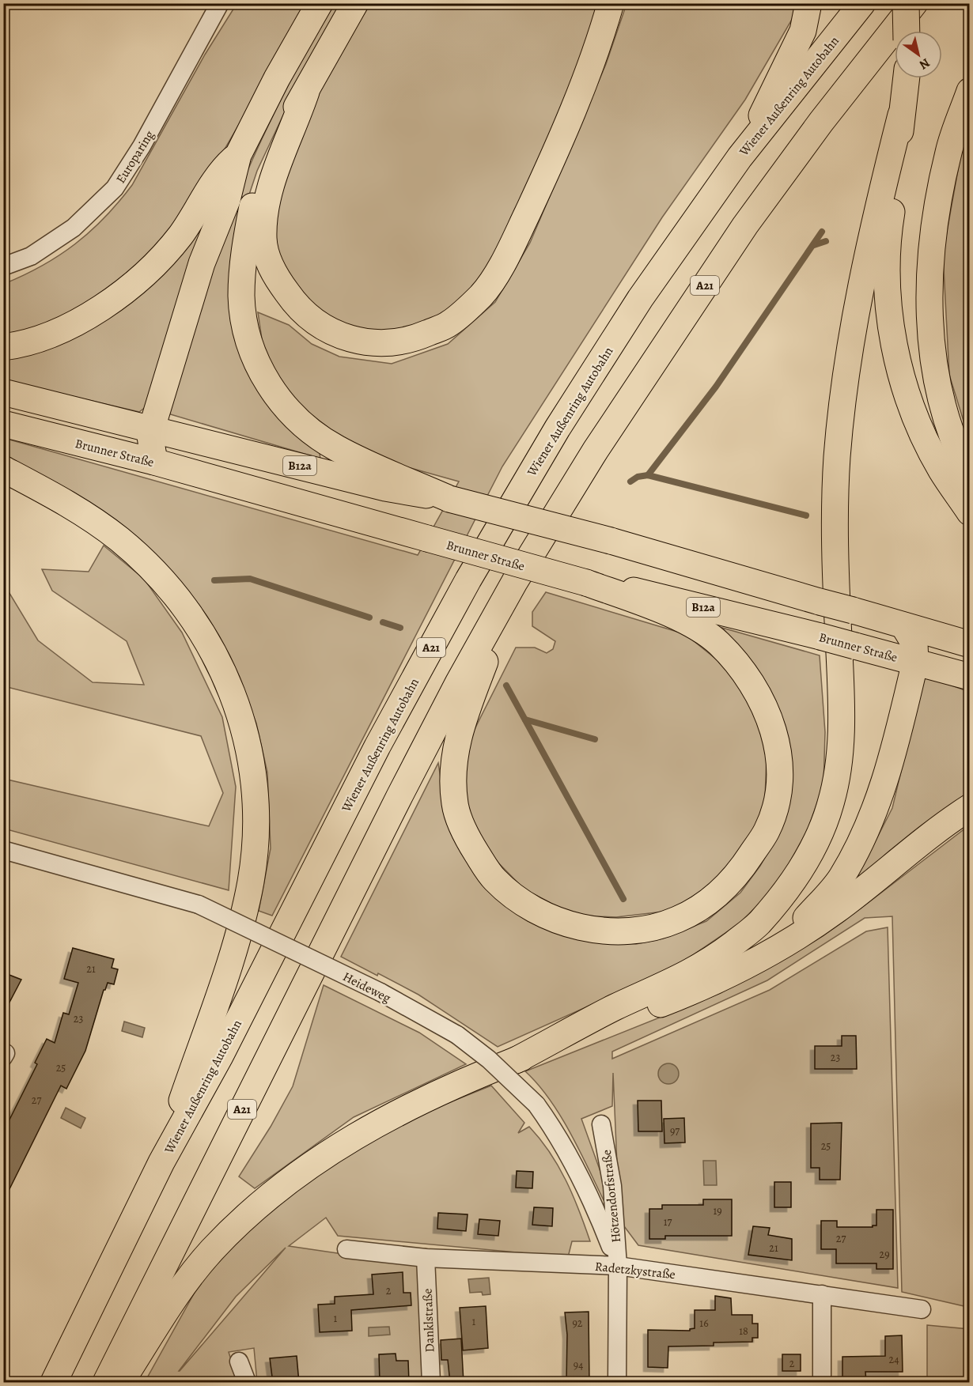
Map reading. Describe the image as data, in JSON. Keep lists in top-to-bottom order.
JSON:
{
  "streets": {
    "main road": [
      "Wiener Außenring Autobahn",
      "A21",
      "Brunner Straße",
      "B12a"
    ],
    "street": [
      "Europaring",
      "Heideweg",
      "Hötzendorfstraße",
      "Radetzkystraße",
      "Danklstraße"
    ]
  },
  "crossings": [
    ["Heideweg", "Hötzendorfstraße"],
    ["Heideweg", "Radetzkystraße"],
    ["Hötzendorfstraße", "Radetzkystraße"],
    ["Radetzkystraße", "Danklstraße"]
  ],
  "house_numbers": [
    "21",
    "23",
    "23",
    "25",
    "27",
    "97",
    "25",
    "19",
    "17",
    "27",
    "21",
    "29",
    "2",
    "1",
    "1",
    "92",
    "16",
    "18",
    "24",
    "2",
    "94"
  ],
  "north": "bottom right"
}
